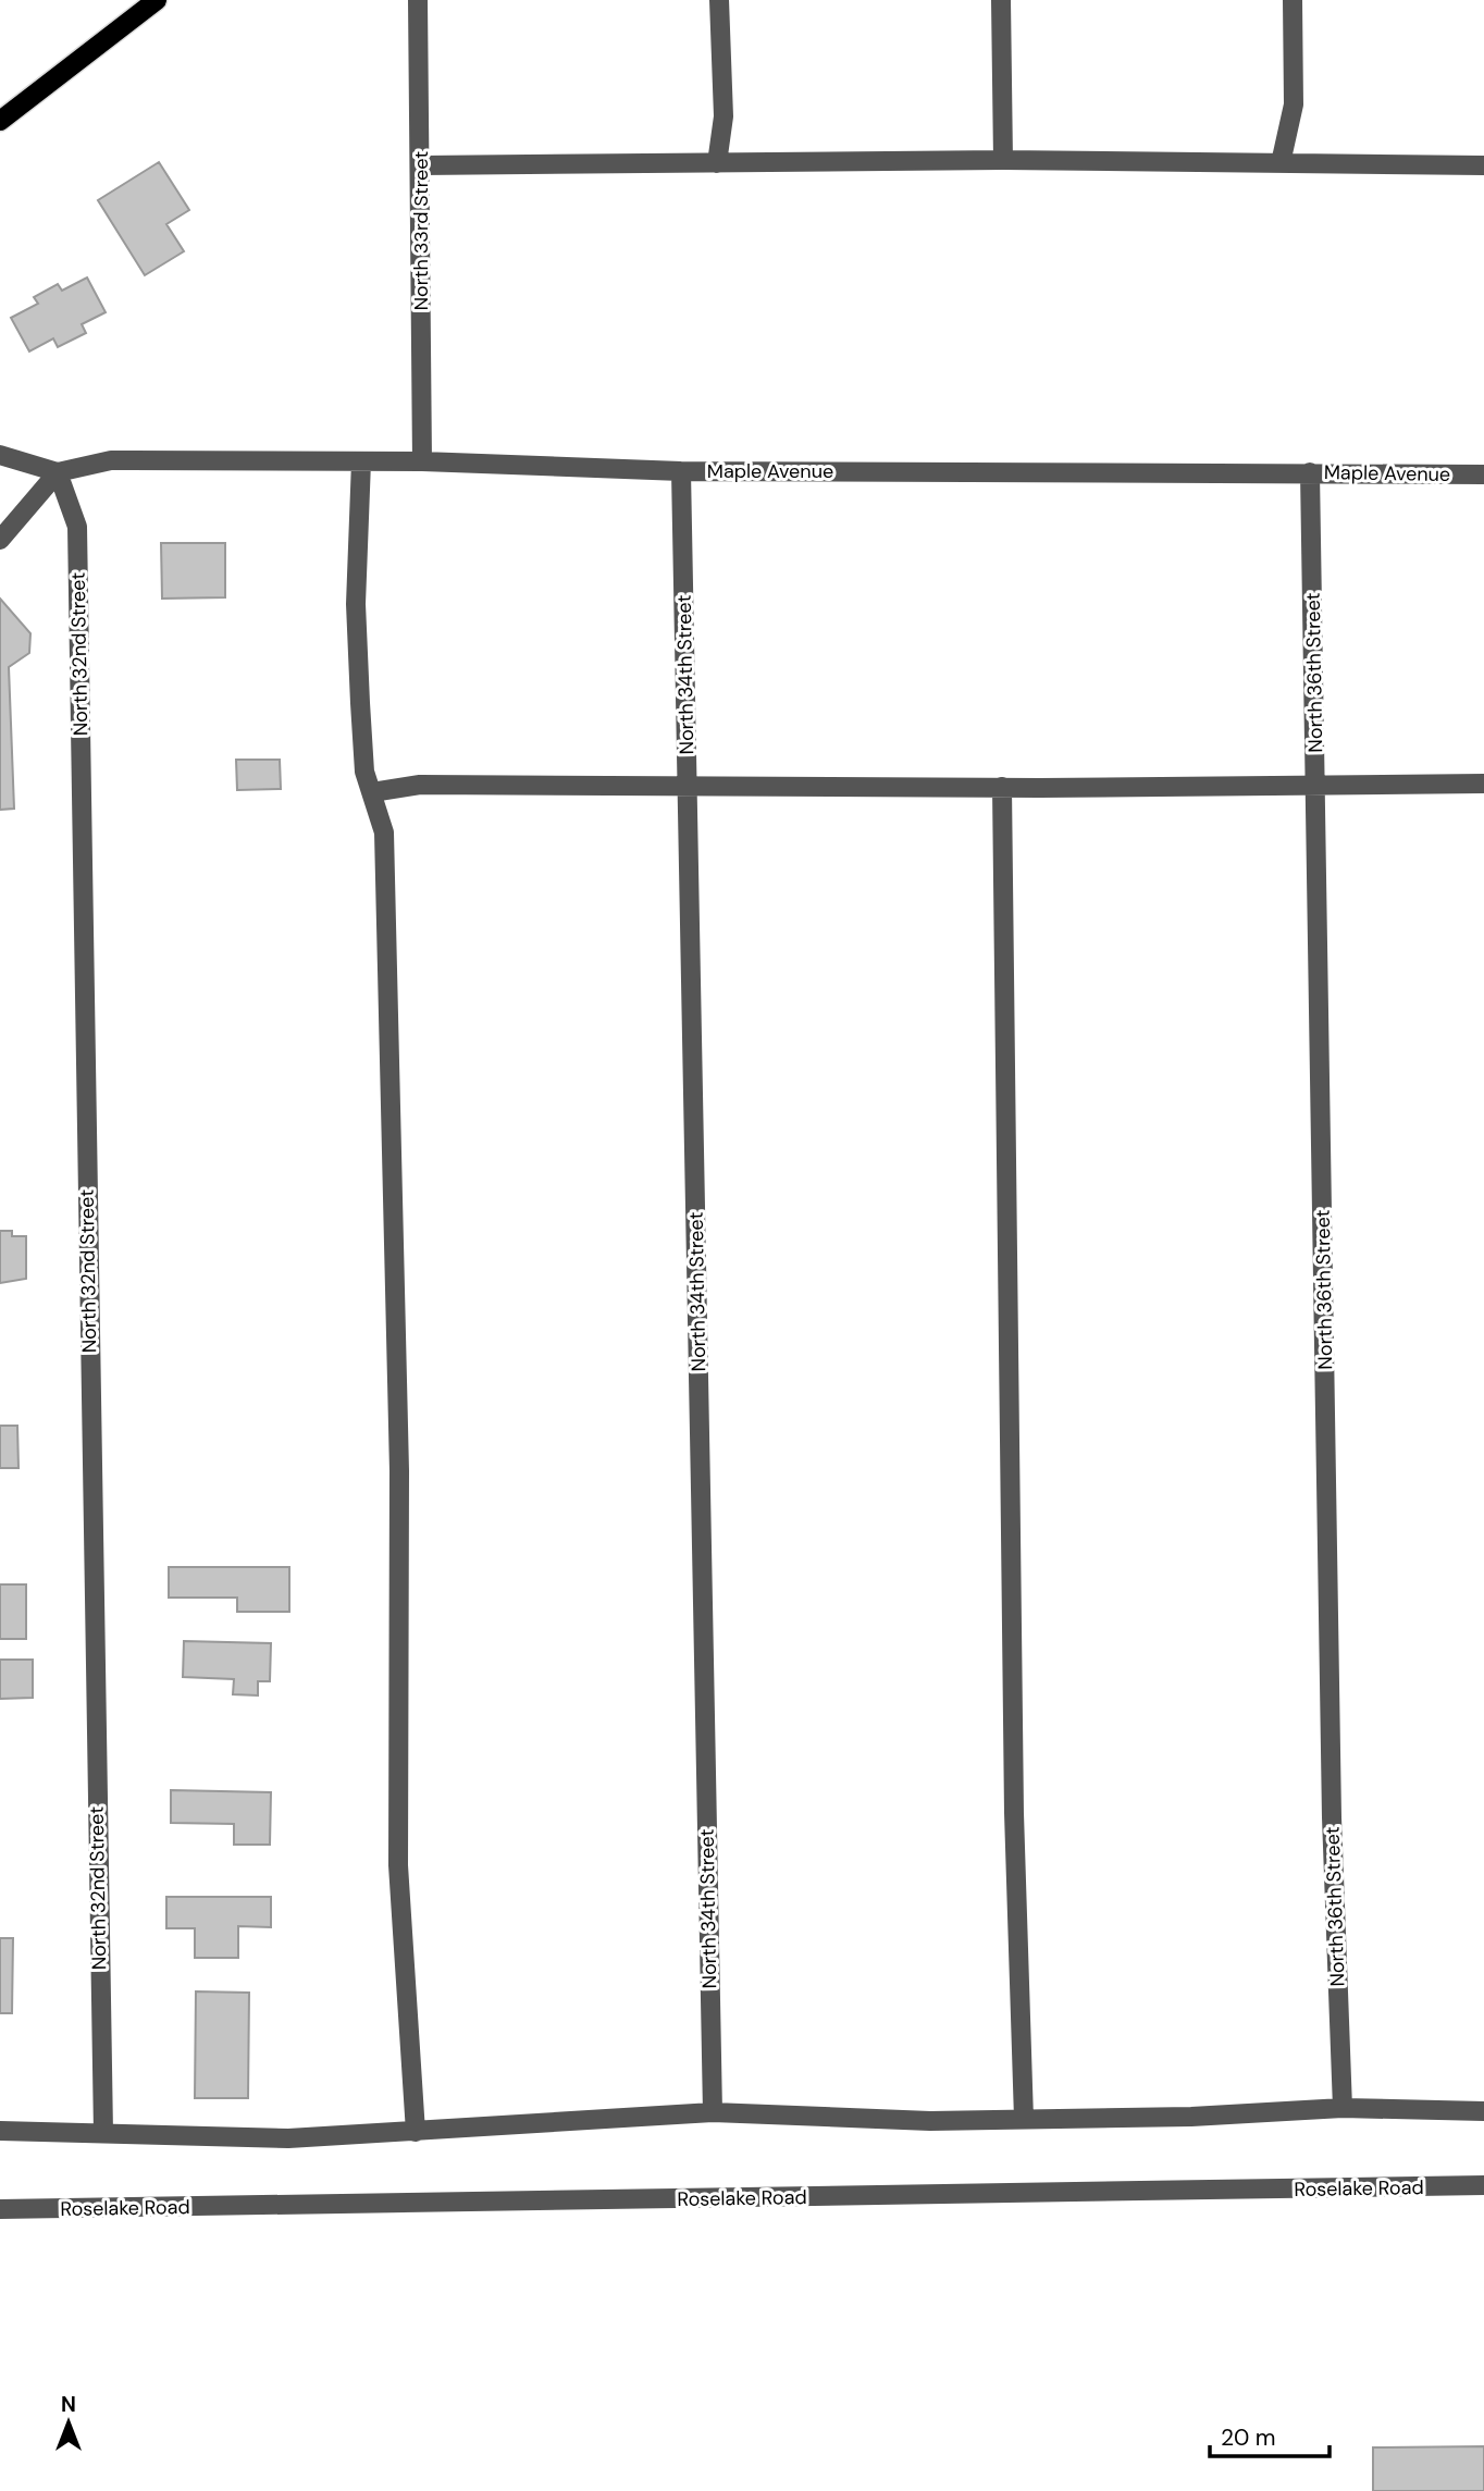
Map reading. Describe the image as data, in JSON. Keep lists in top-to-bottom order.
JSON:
{
  "streets": {
    "street": [
      "North 33rd Street",
      "Maple Avenue",
      "North 32nd Street",
      "North 36th Street",
      "North 34th Street",
      "Roselake Road"
    ]
  },
  "crossings": [
    ["North 33rd Street", "Maple Avenue"],
    ["Maple Avenue", "North 32nd Street"],
    ["Maple Avenue", "North 36th Street"],
    ["Maple Avenue", "North 34th Street"]
  ],
  "scale_bar": "20 m",
  "north": "top"
}
